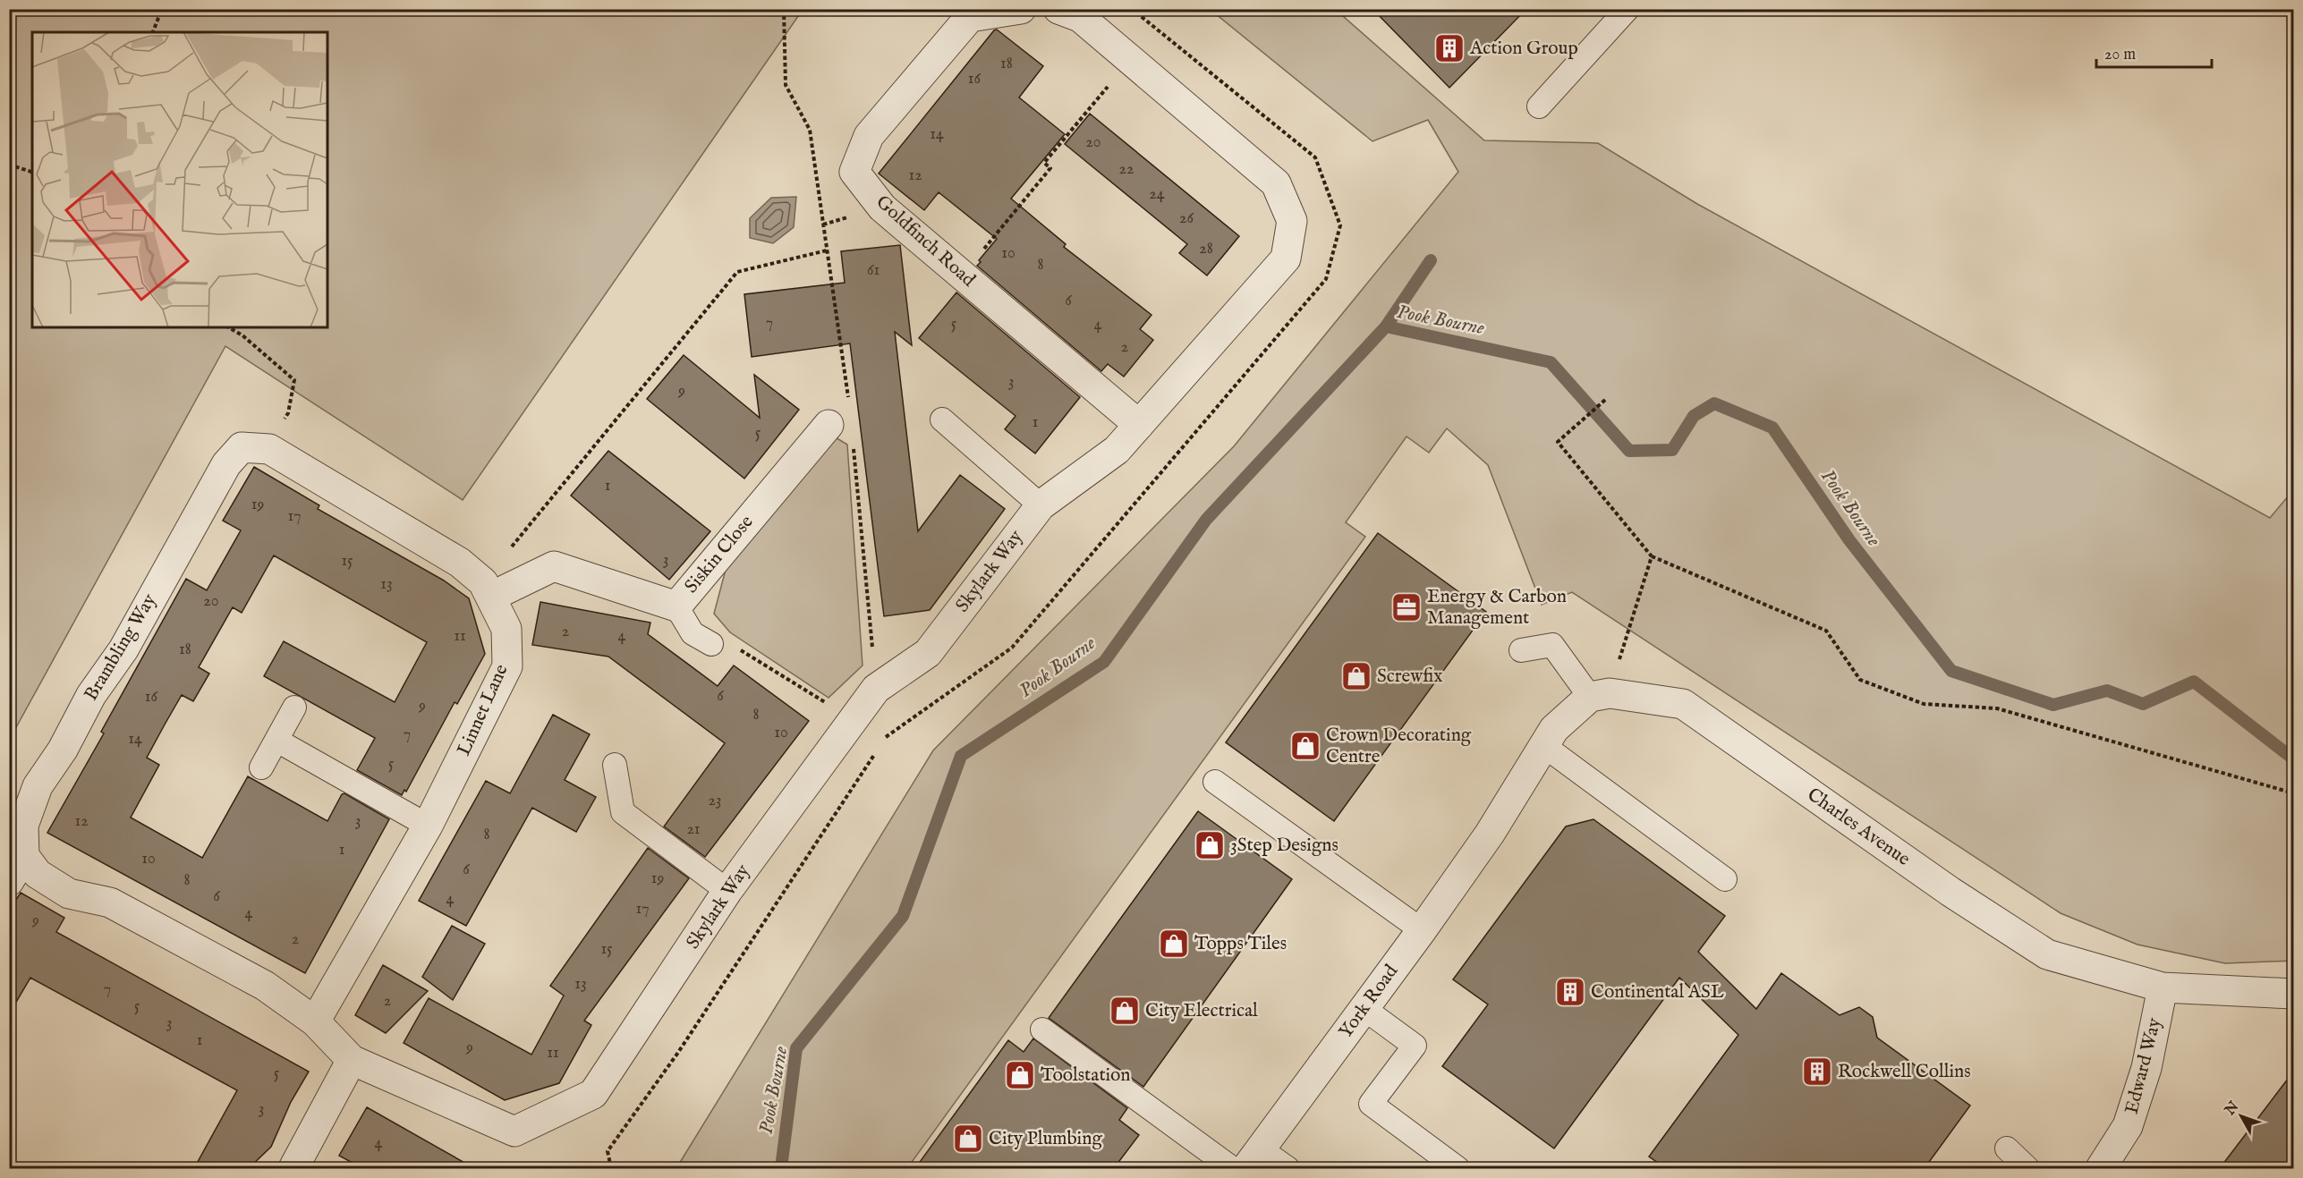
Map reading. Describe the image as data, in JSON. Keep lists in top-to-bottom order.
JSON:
{
  "streets": {
    "street": [
      "Goldfinch Road",
      "Siskin Close",
      "Skylark Way",
      "Brambling Way",
      "Linnet Lane",
      "Charles Avenue",
      "York Road",
      "Edward Way"
    ]
  },
  "crossings": [
    ["Goldfinch Road", "Skylark Way"],
    ["Siskin Close", "Linnet Lane"],
    ["Brambling Way", "Linnet Lane"],
    ["Charles Avenue", "Edward Way"]
  ],
  "water": ["Pook Bourne"],
  "places": {
    "building": ["Action Group", "Continental ASL", "Rockwell Collins"],
    "office": ["Energy & Carbon Management"],
    "shop": [
      "Screwfix",
      "Crown Decorating Centre",
      "3Step Designs",
      "Topps Tiles",
      "City Electrical",
      "Toolstation",
      "City Plumbing"
    ]
  },
  "house_numbers": [
    "18",
    "16",
    "14",
    "20",
    "22",
    "12",
    "24",
    "26",
    "28",
    "10",
    "8",
    "61",
    "6",
    "7",
    "5",
    "4",
    "2",
    "3",
    "9",
    "1",
    "5",
    "1",
    "19",
    "17",
    "3",
    "15",
    "13",
    "20",
    "2",
    "11",
    "4",
    "18",
    "6",
    "16",
    "9",
    "8",
    "10",
    "7",
    "14",
    "5",
    "23",
    "12",
    "3",
    "21",
    "8",
    "1",
    "10",
    "6",
    "19",
    "8",
    "6",
    "4",
    "17",
    "4",
    "9",
    "2",
    "15",
    "13",
    "7",
    "2",
    "5",
    "3",
    "1",
    "9",
    "11",
    "5",
    "3",
    "4"
  ],
  "scale_bar": "20 m",
  "north": "top left"
}
